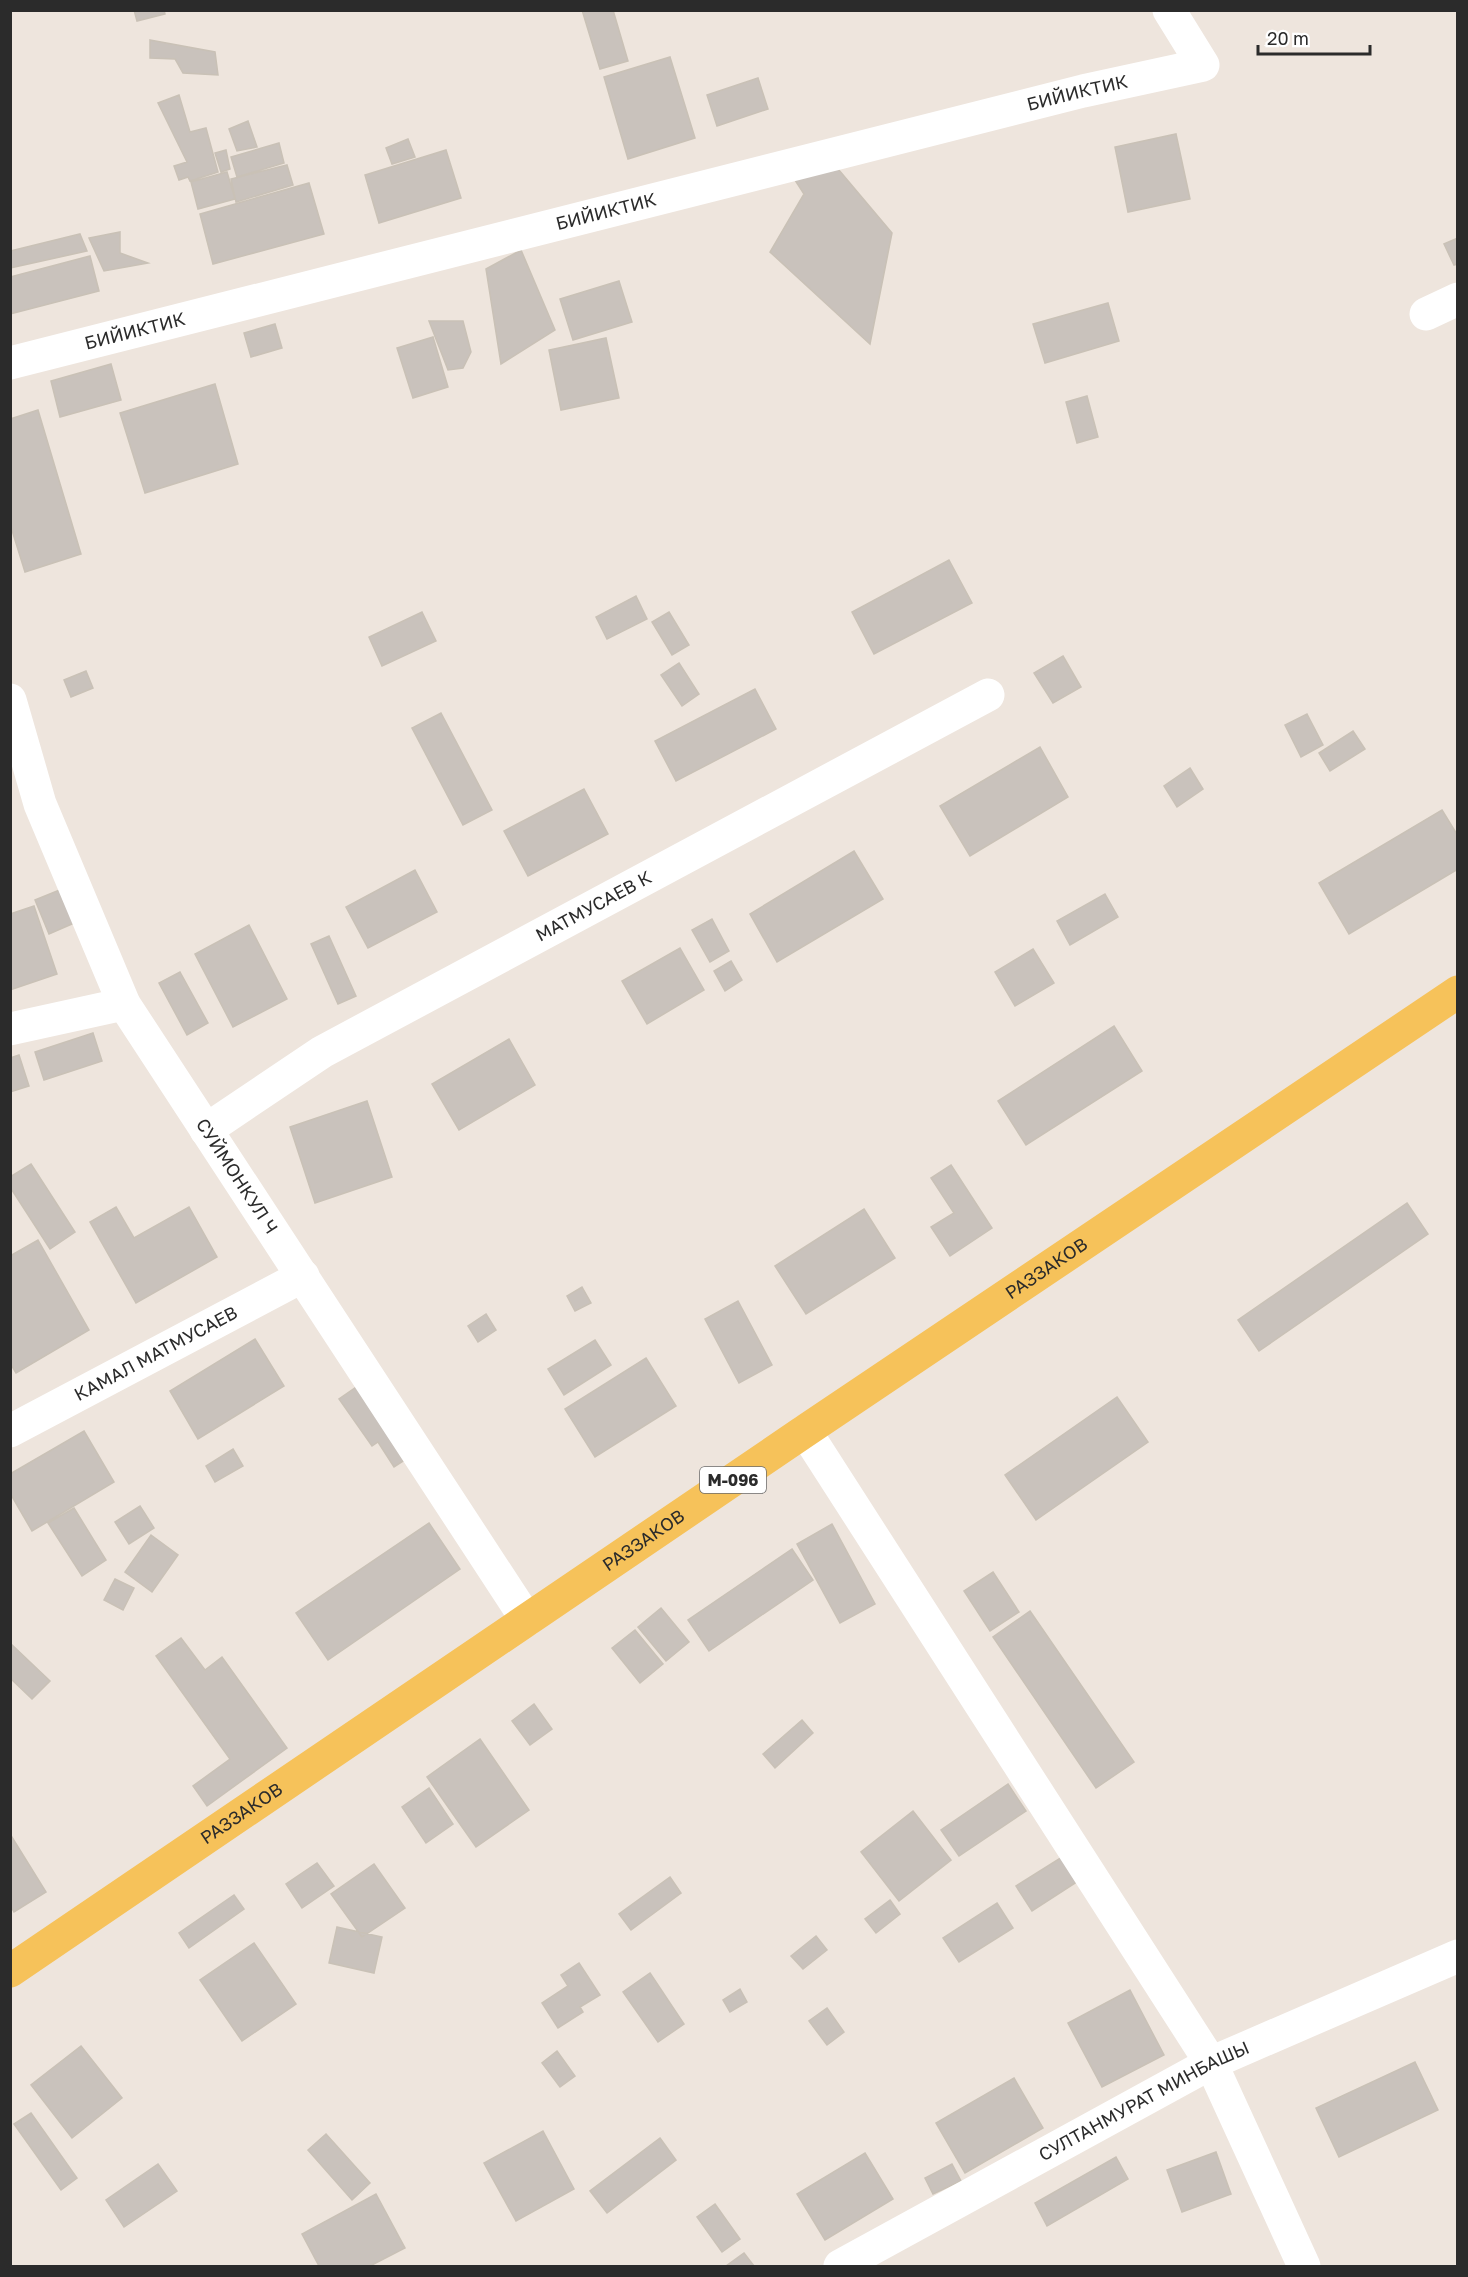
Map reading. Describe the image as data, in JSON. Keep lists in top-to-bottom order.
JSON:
{
  "streets": {
    "main road": ["РАЗЗАКОВ", "М-096"],
    "street": [
      "БИЙИКТИК",
      "МАТМУСАЕВ К",
      "СУЙМОНКУЛ Ч",
      "КАМАЛ МАТМУСАЕВ",
      "СУЛТАНМУРАТ МИНБАШЫ"
    ]
  },
  "crossings": [
    ["МАТМУСАЕВ К", "СУЙМОНКУЛ Ч"],
    ["СУЙМОНКУЛ Ч", "РАЗЗАКОВ"],
    ["СУЙМОНКУЛ Ч", "КАМАЛ МАТМУСАЕВ"]
  ],
  "scale_bar": "20 m"
}
